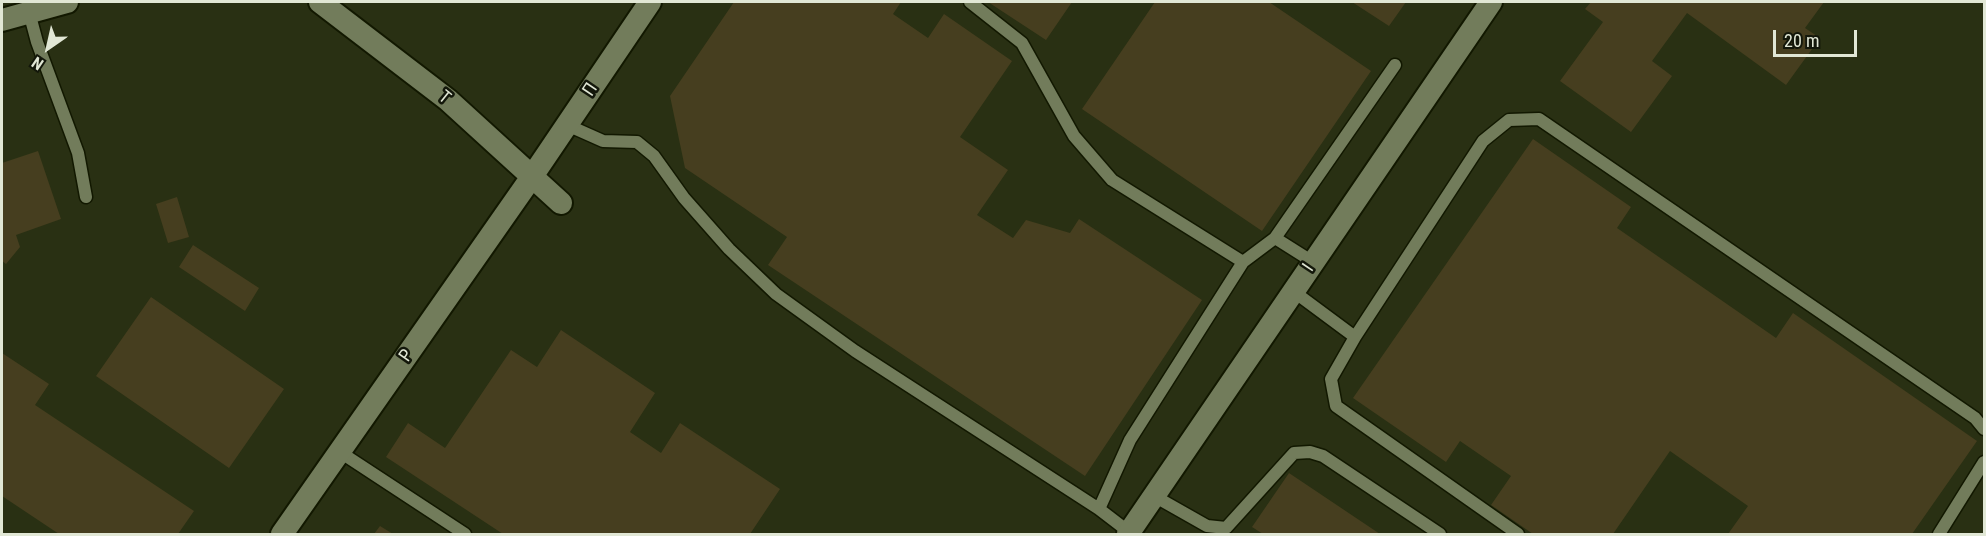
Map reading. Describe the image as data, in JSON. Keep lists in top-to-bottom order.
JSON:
{
  "streets": {
    "street": [
      "Π",
      "Τ",
      "Ι",
      "Ρ"
    ]
  },
  "crossings": [
    ["Π", "Τ"],
    ["Π", "Ρ"],
    ["Τ", "Ρ"]
  ],
  "scale_bar": "20 m",
  "north": "bottom left"
}
